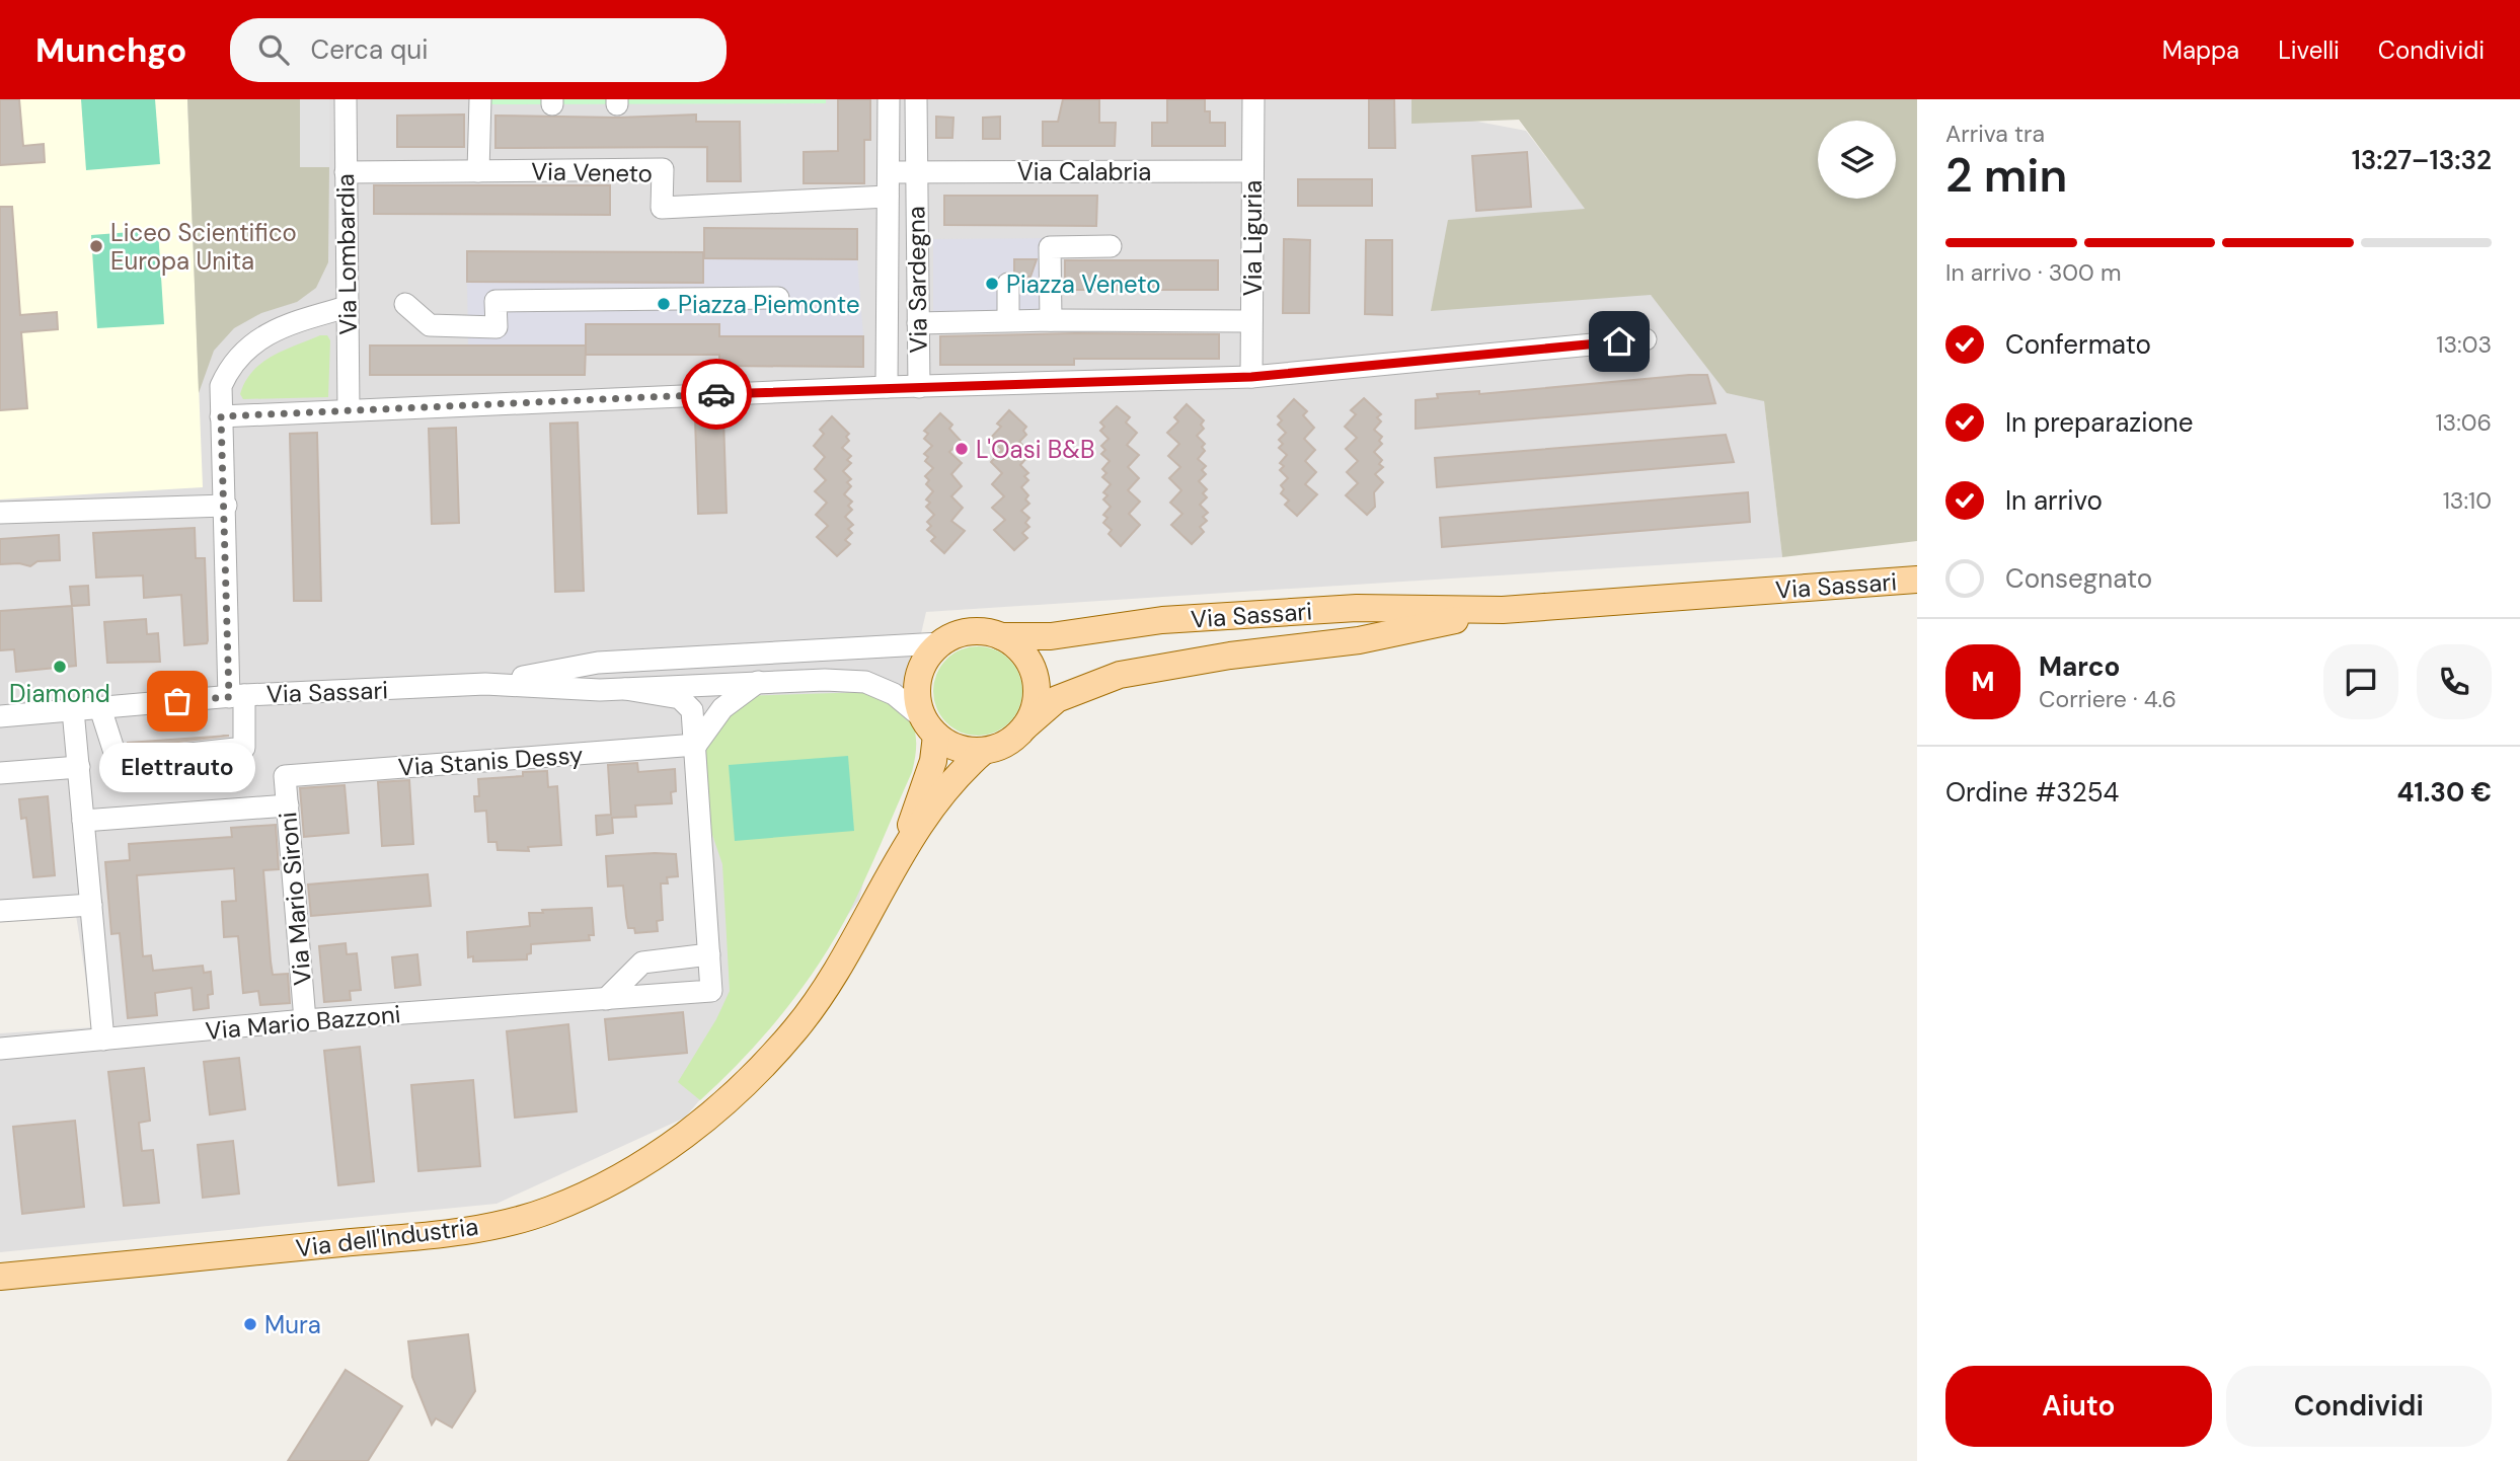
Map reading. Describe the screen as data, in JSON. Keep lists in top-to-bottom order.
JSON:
{
  "streets": {
    "main road": ["Via Sassari", "Via dell'Industria"],
    "street": [
      "Via Calabria",
      "Via Veneto",
      "Via Liguria",
      "Via Lombardia",
      "Via Sardegna",
      "Via Stanis Dessy",
      "Via Mario Sironi",
      "Via Mario Bazzoni"
    ]
  },
  "crossings": [
    ["Via Calabria", "Via Liguria"],
    ["Via Calabria", "Via Sardegna"],
    ["Via Veneto", "Via Lombardia"],
    ["Via Veneto", "Via Sardegna"],
    ["Via Sassari", "Via dell'Industria"],
    ["Via Stanis Dessy", "Via Mario Sironi"],
    ["Via Mario Sironi", "Via Mario Bazzoni"]
  ],
  "places": [
    "Liceo Scientifico Europa Unita",
    "Piazza Veneto",
    "Piazza Piemonte",
    "L'Oasi B&B",
    "Diamond",
    "Elettrauto",
    "Mura"
  ],
  "page": {
    "header": "Munchgo",
    "search": "Cerca qui",
    "nav": ["Mappa", "Livelli", "Condividi"],
    "heading": ["2 min", "Arriva tra", "13:27–13:32"],
    "panel": [
      "Marco",
      "Corriere · 4.6",
      "Ordine #3254",
      "41.30 €"
    ],
    "bar": "In arrivo · 300 m",
    "list": [
      ["Confermato", "13:03"],
      ["In preparazione", "13:06"],
      ["In arrivo", "13:10"],
      "Consegnato"
    ],
    "round": "M",
    "bubble": "Elettrauto",
    "buttons": ["Aiuto", "Condividi"]
  }
}
